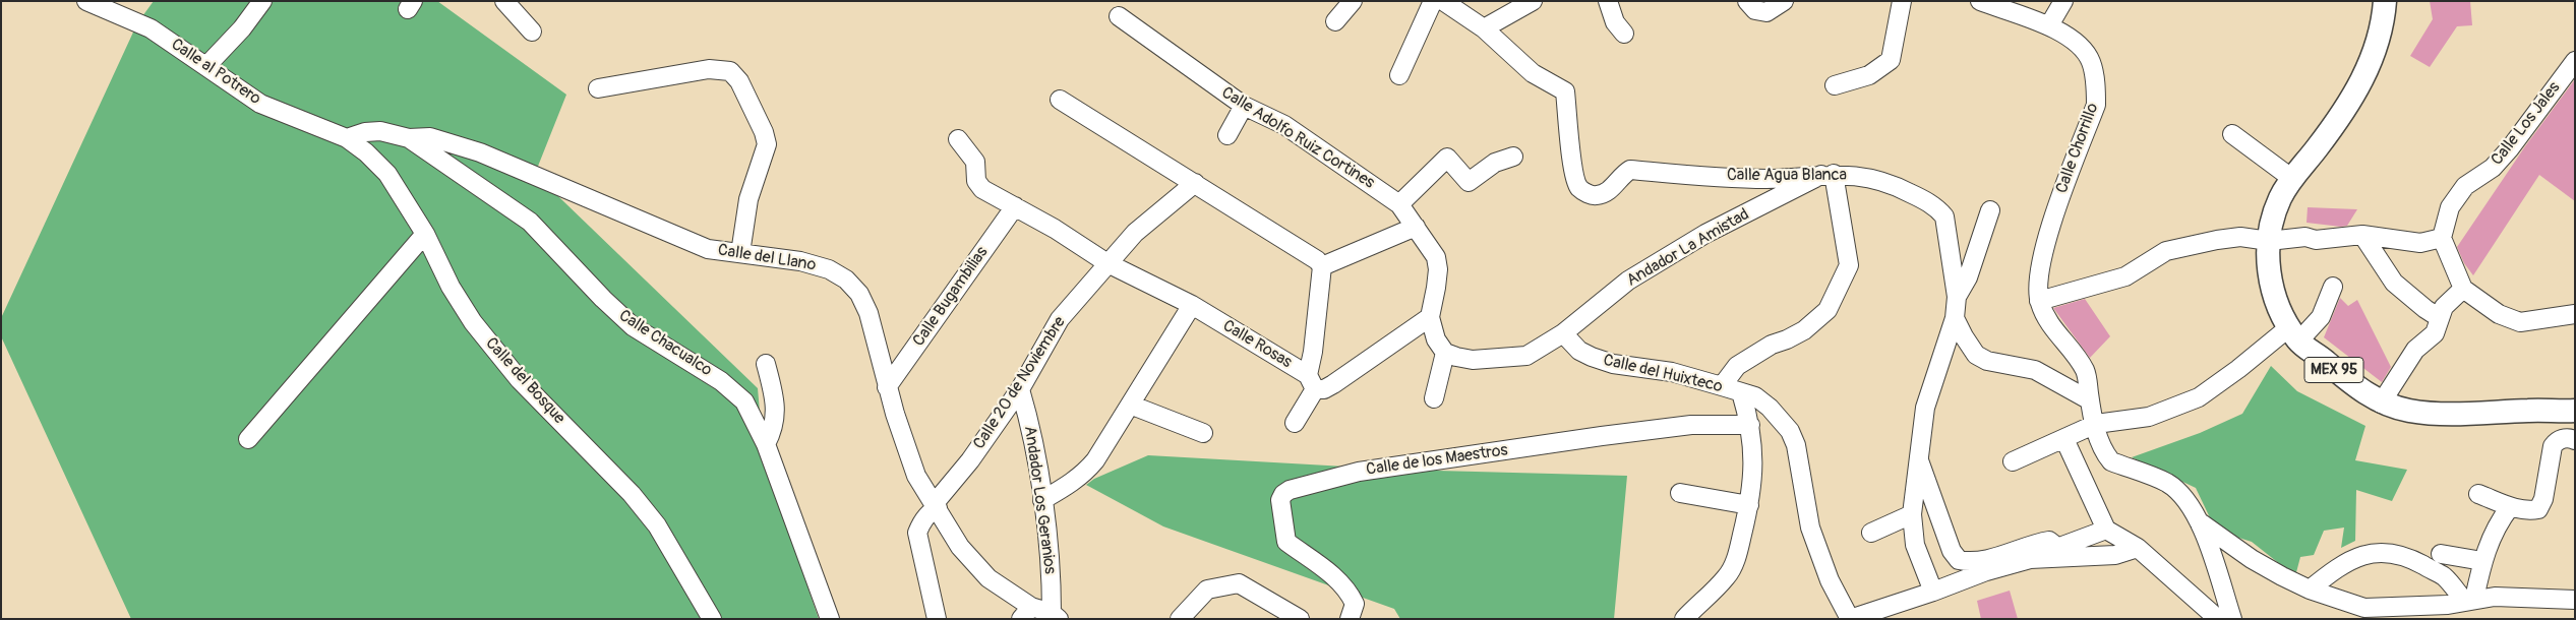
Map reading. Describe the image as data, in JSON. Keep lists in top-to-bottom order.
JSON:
{
  "streets": {
    "main road": ["MEX 95"],
    "street": [
      "Calle al Potrero",
      "Calle Los Jales",
      "Calle Adolfo Ruiz Cortines",
      "Calle Chorrillo",
      "Calle Agua Blanca",
      "Andador La Amistad",
      "Calle del Llano",
      "Calle Bugambilias",
      "Calle Chacualco",
      "Calle Rosas",
      "Calle del Huixteco",
      "Calle del Bosque",
      "Calle 20 de Noviembre",
      "Calle de los Maestros",
      "Andador Los Geranios"
    ]
  },
  "crossings": [
    ["Calle al Potrero", "Calle Chacualco"],
    ["Calle al Potrero", "Calle del Bosque"],
    ["Calle Agua Blanca", "Andador La Amistad"],
    ["Andador La Amistad", "Calle del Huixteco"],
    ["Calle del Llano", "Calle Bugambilias"],
    ["Calle del Llano", "Calle Chacualco"],
    ["Calle del Llano", "Calle 20 de Noviembre"],
    ["Calle del Llano", "Andador Los Geranios"],
    ["Calle Bugambilias", "Calle Rosas"],
    ["Calle Chacualco", "Calle del Bosque"],
    ["Calle Rosas", "Calle 20 de Noviembre"],
    ["Calle 20 de Noviembre", "Andador Los Geranios"]
  ]
}
